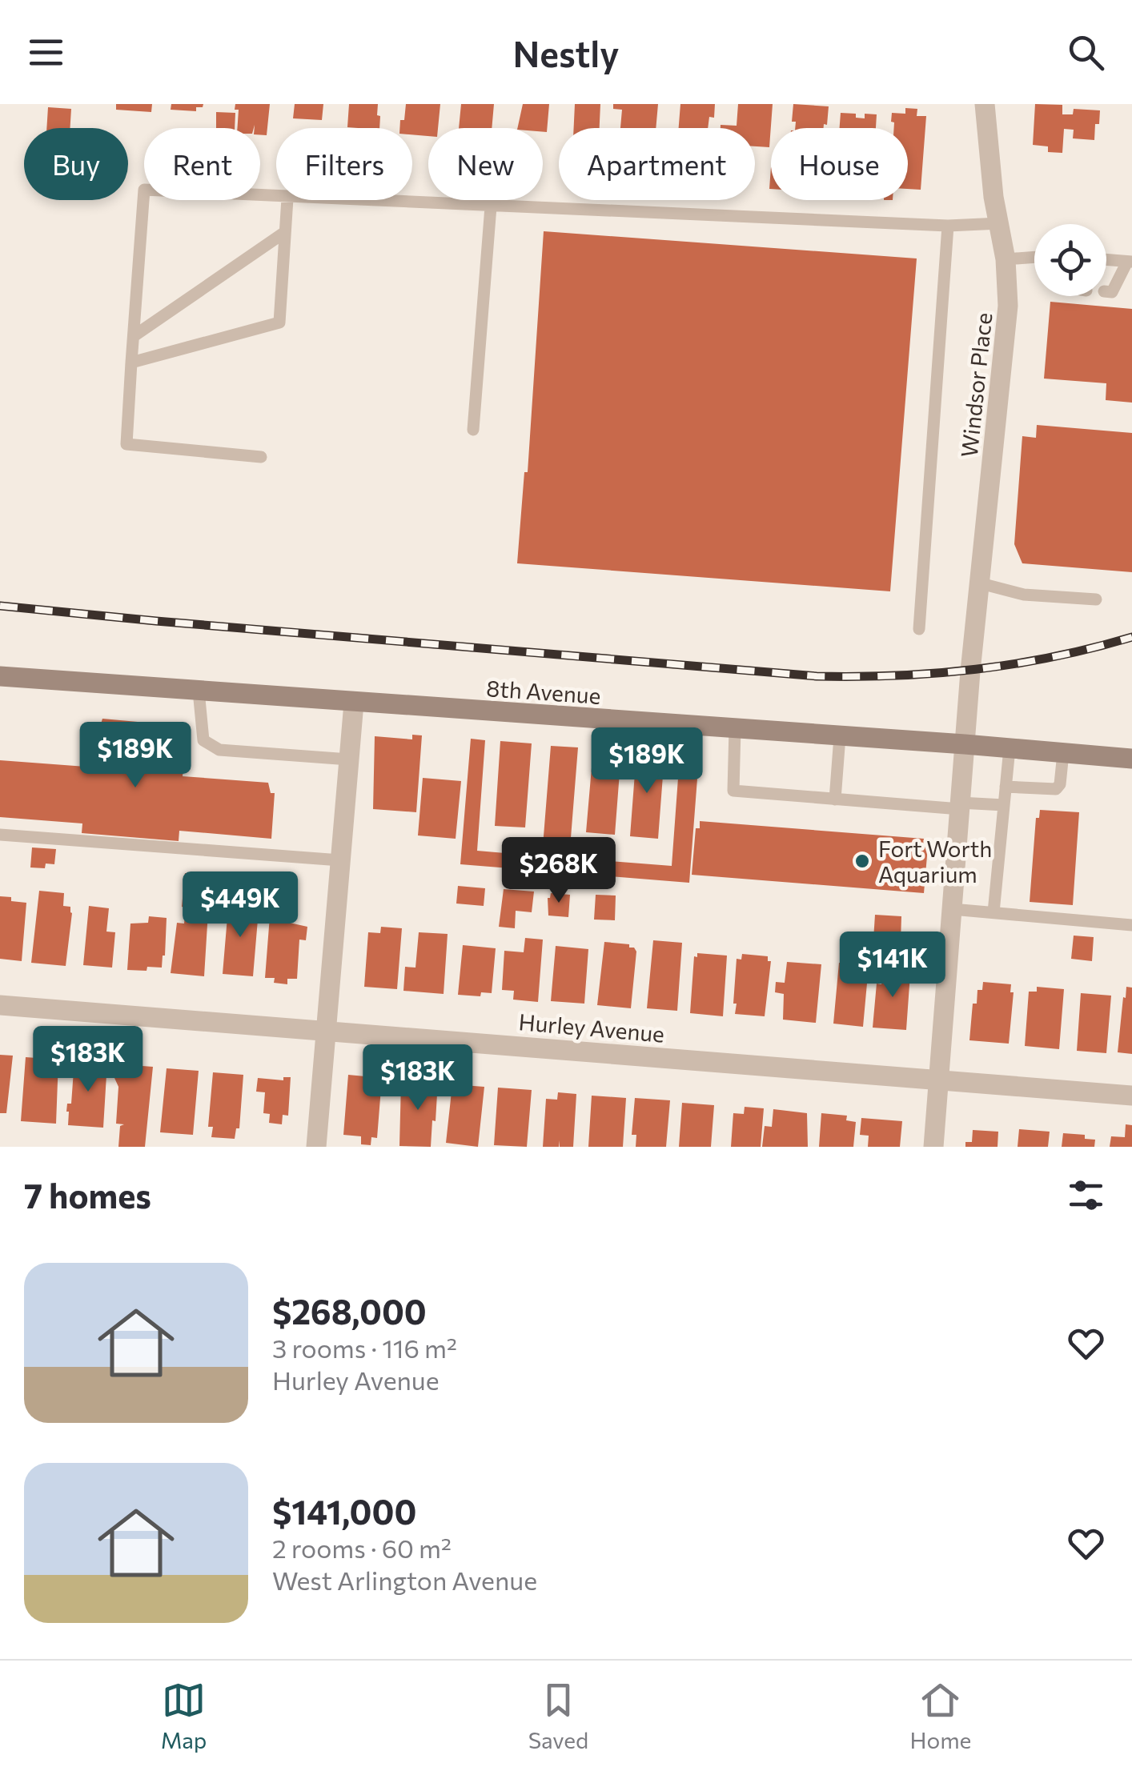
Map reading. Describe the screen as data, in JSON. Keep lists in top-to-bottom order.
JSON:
{
  "streets": {
    "main road": ["8th Avenue"],
    "street": ["Windsor Place", "Hurley Avenue"]
  },
  "crossings": [
    ["Windsor Place", "8th Avenue"],
    ["Windsor Place", "Hurley Avenue"]
  ],
  "places": ["Fort Worth Aquarium"],
  "page": {
    "header": "Nestly",
    "chip": [
      "Buy",
      "Rent",
      "Filters",
      "New",
      "Apartment",
      "House"
    ],
    "price": [
      "$189K",
      "$189K",
      "$268K",
      "$449K",
      "$141K",
      "$183K",
      "$183K"
    ],
    "heading": "7 homes",
    "list": [
      {
        "name": "$268,000",
        "note": "3 rooms · 116 m² · Hurley Avenue"
      },
      {
        "name": "$141,000",
        "note": "2 rooms · 60 m² · West Arlington Avenue"
      }
    ],
    "tabs": ["Map", "Saved", "Home"]
  }
}
